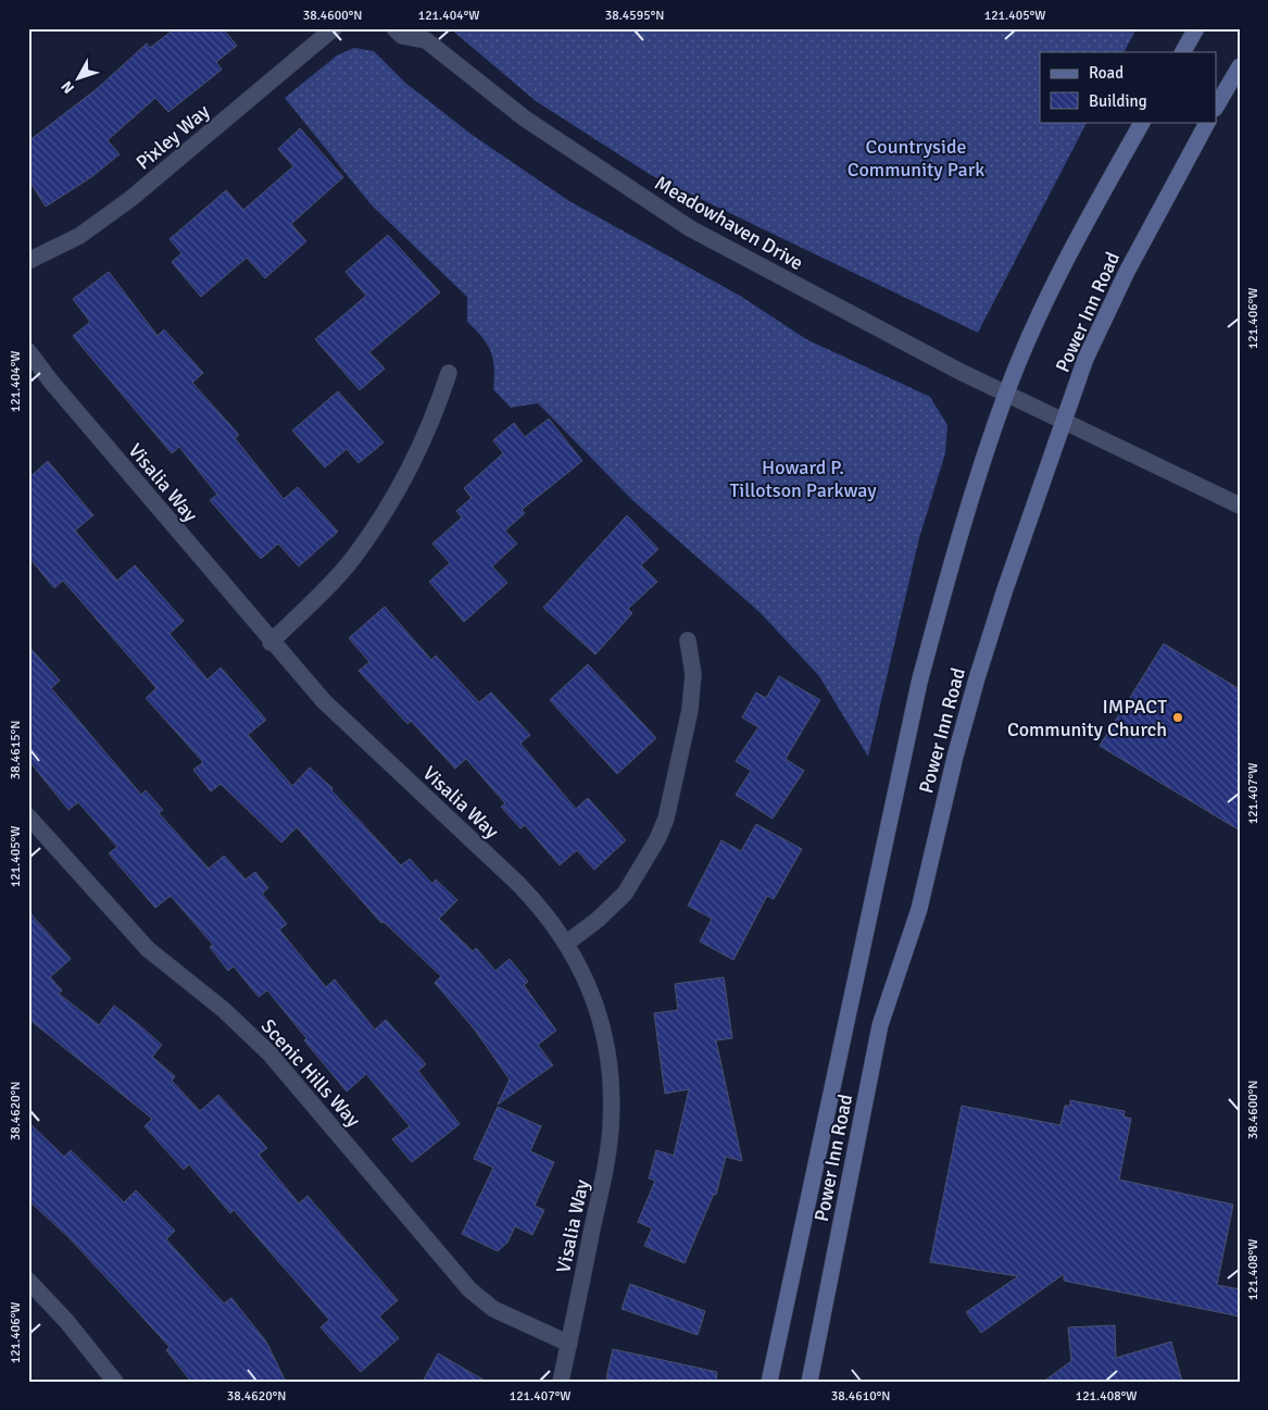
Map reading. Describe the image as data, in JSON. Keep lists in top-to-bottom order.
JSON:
{
  "streets": {
    "main road": ["Power Inn Road"],
    "street": [
      "Pixley Way",
      "Meadowhaven Drive",
      "Visalia Way",
      "Scenic Hills Way"
    ]
  },
  "crossings": [
    ["Meadowhaven Drive", "Power Inn Road"],
    ["Visalia Way", "Scenic Hills Way"]
  ],
  "parks": ["Countryside Community Park", "Howard P. Tillotson Parkway"],
  "places": ["IMPACT Community Church"],
  "legend": ["Road", "Building"],
  "north": "bottom left",
  "coordinates": [
    "38.4600°N",
    "121.404°W",
    "38.4595°N",
    "121.405°W",
    "121.406°W",
    "38.4615°N",
    "121.407°W",
    "38.4620°N",
    "121.408°W",
    "38.4610°N"
  ]
}
